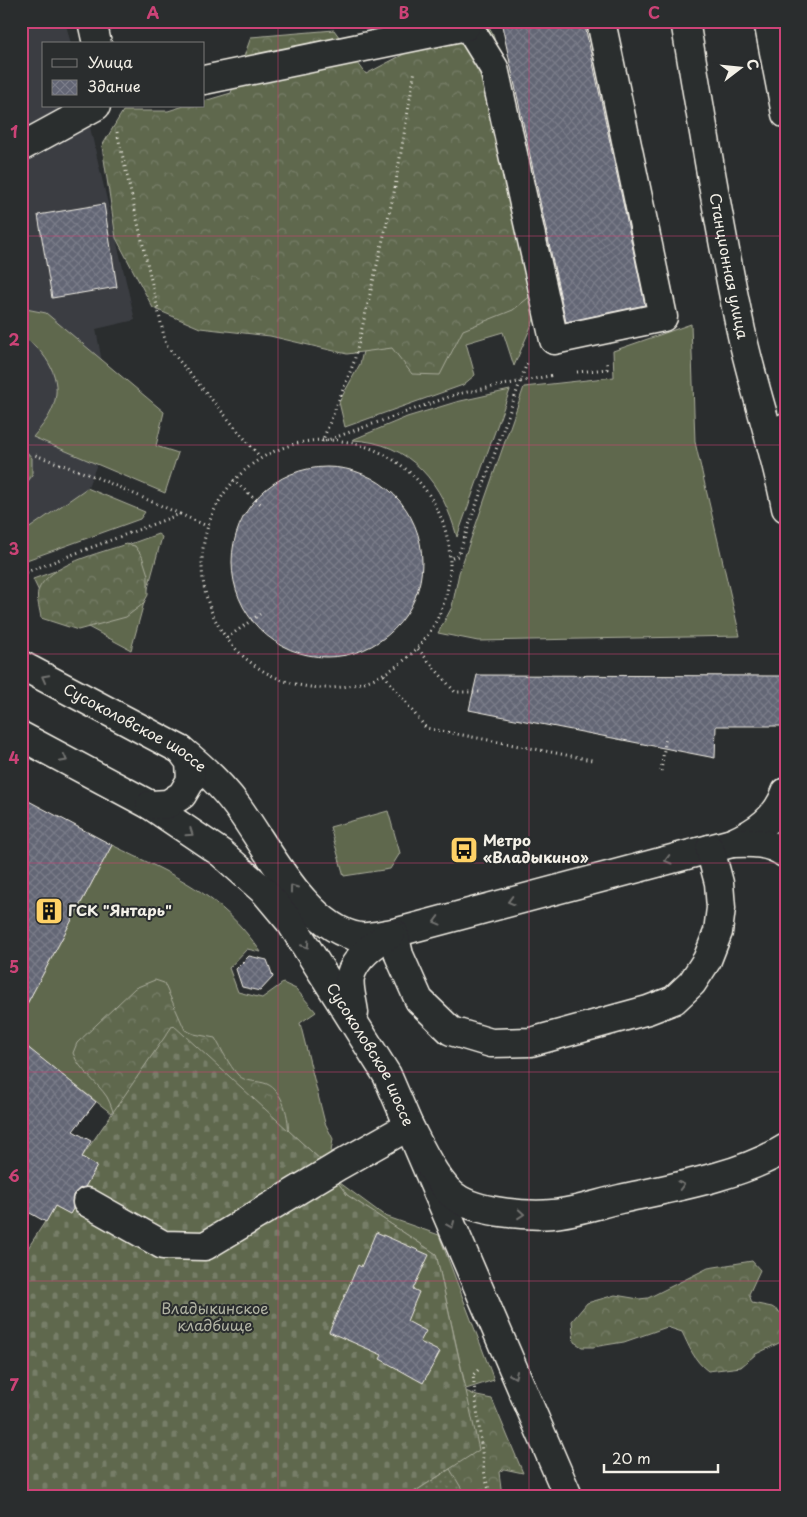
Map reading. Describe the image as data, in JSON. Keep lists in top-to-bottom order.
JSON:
{
  "streets": {
    "street": ["Станционная улица", "Сусоколовское шоссе"]
  },
  "parks": ["Владыкинское кладбище"],
  "places": {
    "bus stop": ["Метро «Владыкино»"],
    "building": ["ГСК \"Янтарь\""]
  },
  "legend": ["Улица", "Здание"],
  "scale_bar": "20 m",
  "north": "right",
  "grid": {
    "columns": ["A", "B", "C"],
    "rows": [
      "1",
      "2",
      "3",
      "4",
      "5",
      "6",
      "7"
    ]
  }
}
